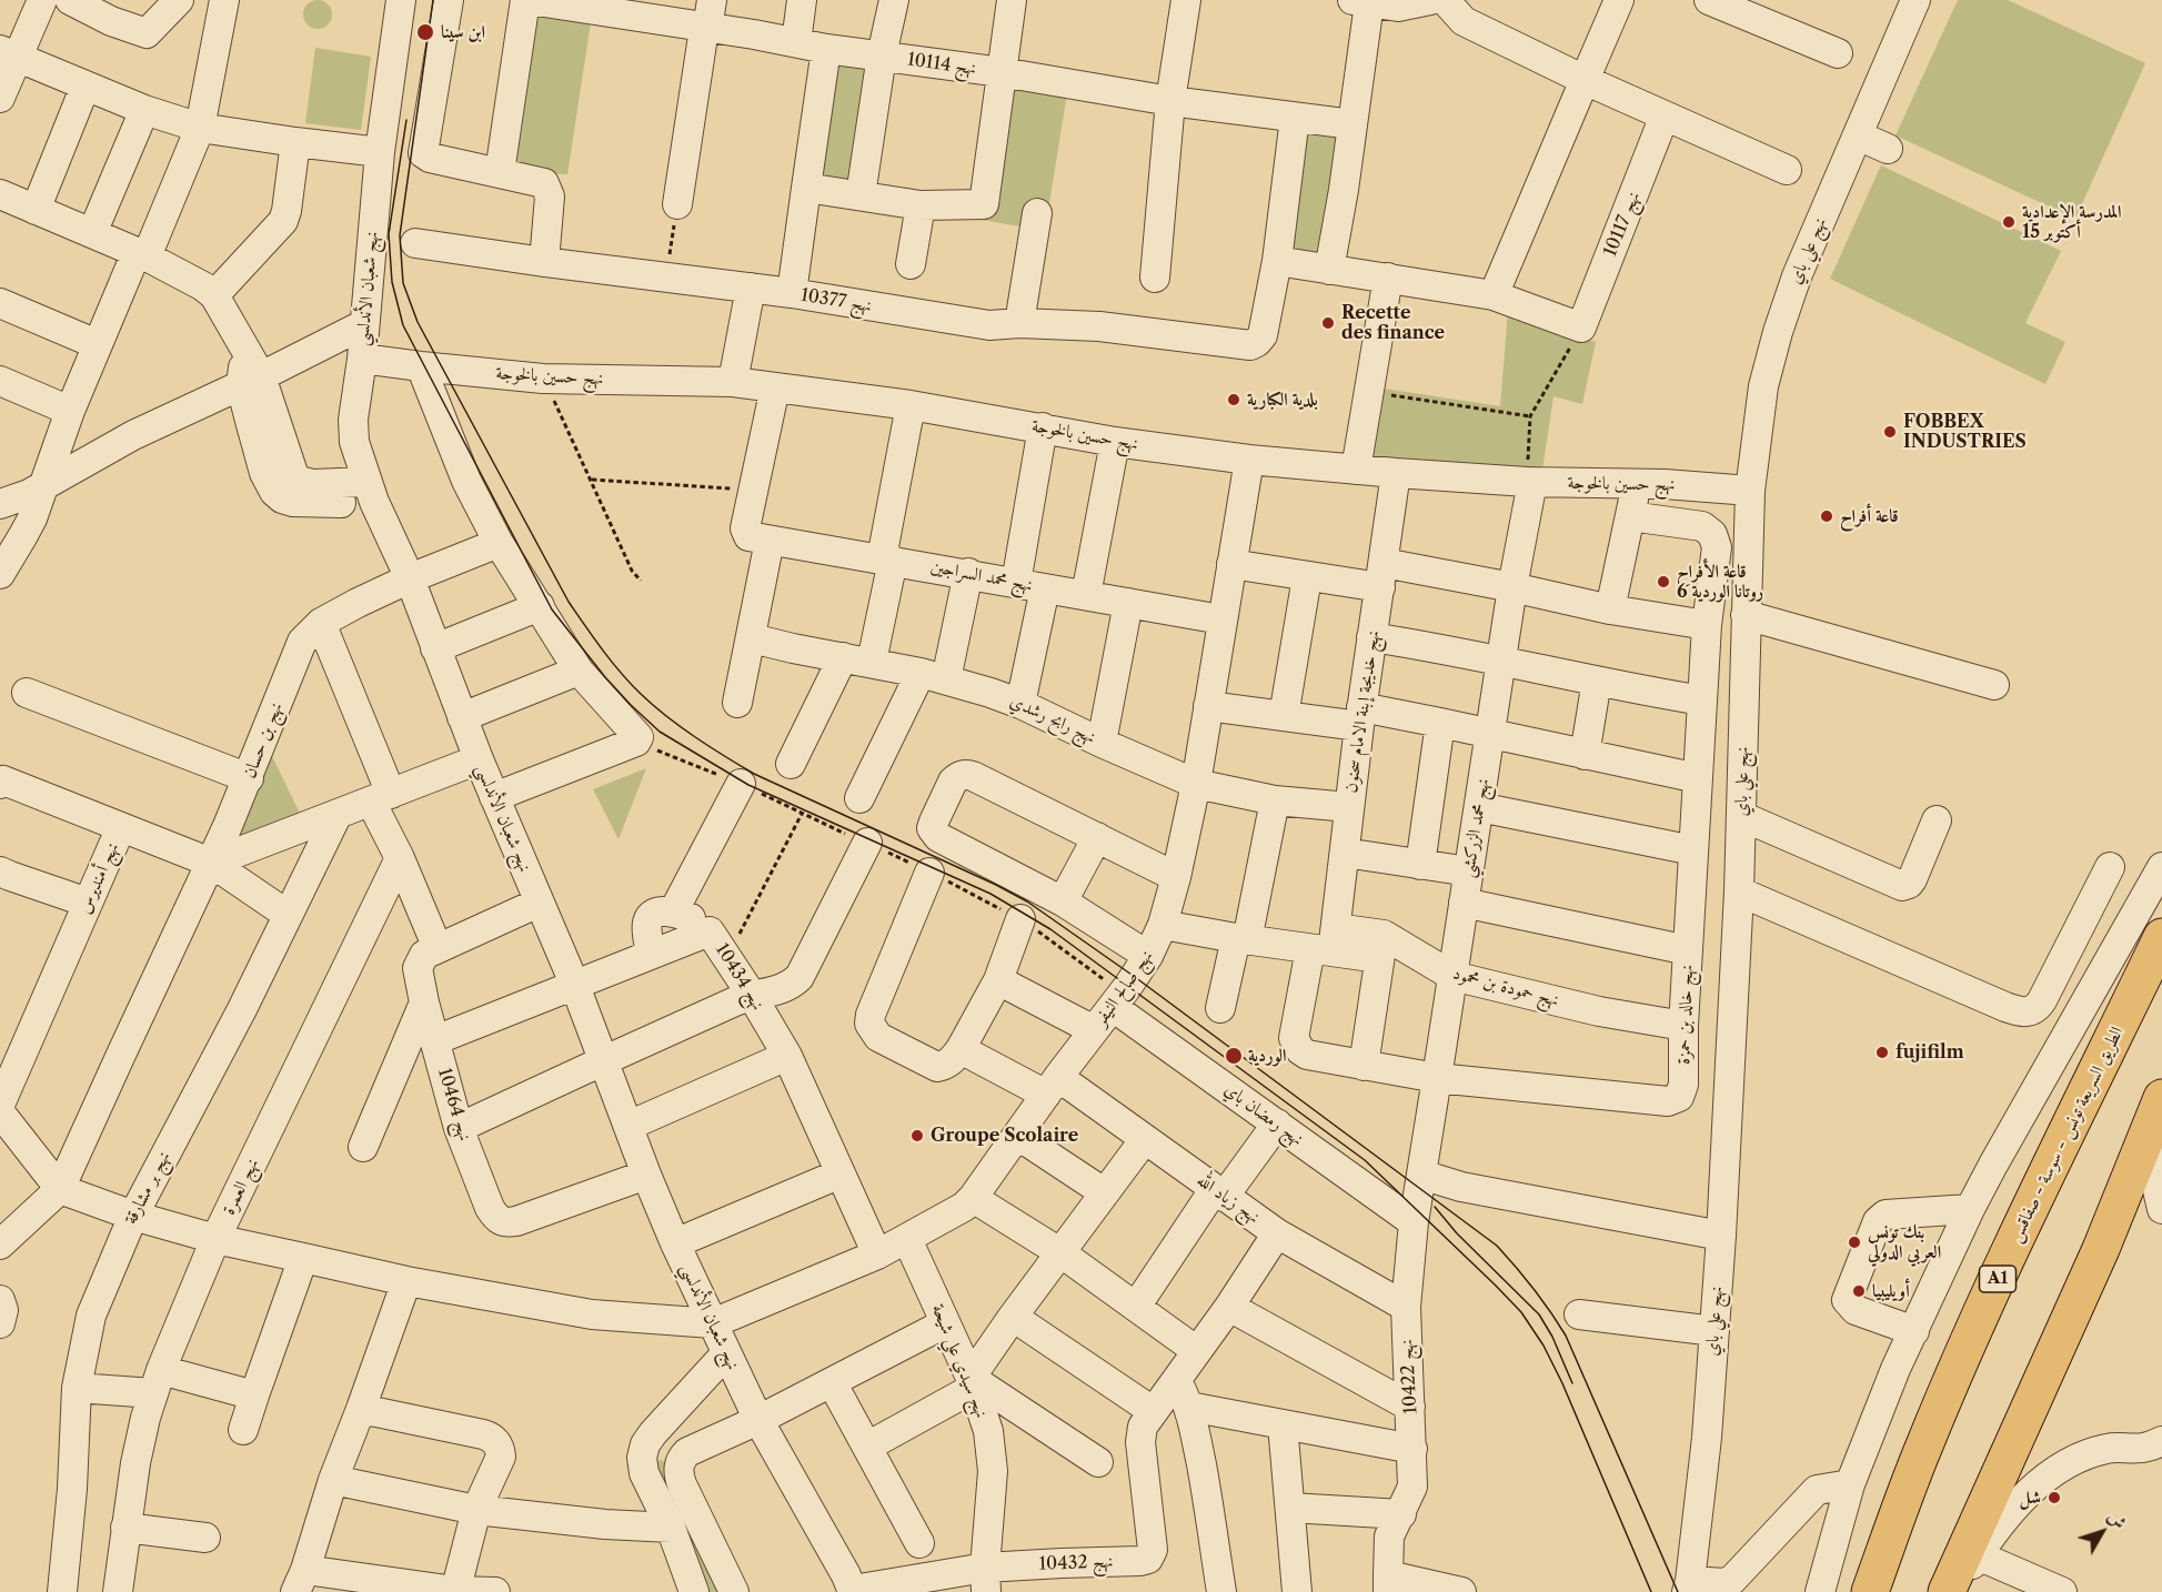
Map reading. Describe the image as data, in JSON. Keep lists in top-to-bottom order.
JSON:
{
  "streets": {
    "highway": ["الطريق السريعة تونس - سوسة - صفاقس", "A1"],
    "street": [
      "نهج 10114",
      "نهج 10117",
      "نهج علي باي",
      "نهج شعبان الأندلسي",
      "نهج 10377",
      "نهج حسين بالخوجة",
      "نهج محمد السراجين",
      "نهج خديجة إبنة الامام سحنون",
      "نهج رابح رشدي",
      "نهج بن حسان",
      "نهج محمد الزركشي",
      "نهج أمنديرس",
      "نهج 10434",
      "نهج حمودة بن محمود",
      "نهج صالح النيفر",
      "نهج خالد بن حمزة",
      "نهج 10464",
      "نهج رمضان باي",
      "نهج العمرة",
      "نهج بر مشارقة",
      "نهج زياد الله",
      "نهج سيدي علي شيحة",
      "نهج 10422",
      "نهج 10432"
    ]
  },
  "crossings": [
    ["نهج علي باي", "نهج حسين بالخوجة"],
    ["نهج شعبان الأندلسي", "نهج حسين بالخوجة"],
    ["نهج شعبان الأندلسي", "نهج بن حسان"],
    ["نهج شعبان الأندلسي", "نهج 10434"],
    ["نهج شعبان الأندلسي", "نهج صالح النيفر"],
    ["نهج شعبان الأندلسي", "نهج 10464"],
    ["نهج شعبان الأندلسي", "نهج 10432"],
    ["نهج حسين بالخوجة", "نهج خديجة إبنة الامام سحنون"],
    ["نهج حسين بالخوجة", "نهج محمد الزركشي"],
    ["نهج حسين بالخوجة", "نهج صالح النيفر"],
    ["نهج محمد السراجين", "نهج صالح النيفر"],
    ["نهج خديجة إبنة الامام سحنون", "نهج رابح رشدي"],
    ["نهج خديجة إبنة الامام سحنون", "نهج حمودة بن محمود"],
    ["نهج خديجة إبنة الامام سحنون", "نهج خالد بن حمزة"],
    ["نهج رابح رشدي", "نهج صالح النيفر"],
    ["نهج بن حسان", "نهج أمنديرس"],
    ["نهج محمد الزركشي", "نهج حمودة بن محمود"],
    ["نهج محمد الزركشي", "نهج خالد بن حمزة"],
    ["نهج محمد الزركشي", "نهج 10422"],
    ["نهج أمنديرس", "نهج بر مشارقة"],
    ["نهج 10434", "نهج صالح النيفر"],
    ["نهج 10434", "نهج 10464"],
    ["نهج حمودة بن محمود", "نهج صالح النيفر"],
    ["نهج حمودة بن محمود", "نهج خالد بن حمزة"],
    ["نهج صالح النيفر", "نهج رمضان باي"],
    ["نهج صالح النيفر", "نهج زياد الله"],
    ["نهج صالح النيفر", "نهج سيدي علي شيحة"],
    ["نهج رمضان باي", "نهج 10422"],
    ["نهج زياد الله", "نهج 10422"],
    ["نهج سيدي علي شيحة", "نهج 10432"]
  ],
  "places": [
    "ابن سينا",
    "المدرسة الإعدادية 15 أكتوبر",
    "Recette des finance",
    "بلدية الكبارية",
    "FOBBEX INDUSTRIES",
    "قاعة أفراح",
    "قاعة الأفراح روتانا الوردية 6",
    "fujifilm",
    "الوردية",
    "Groupe Scolaire",
    "بنك تونس العربي الدولي",
    "أويليبيا",
    "شل"
  ],
  "north": "top right"
}
